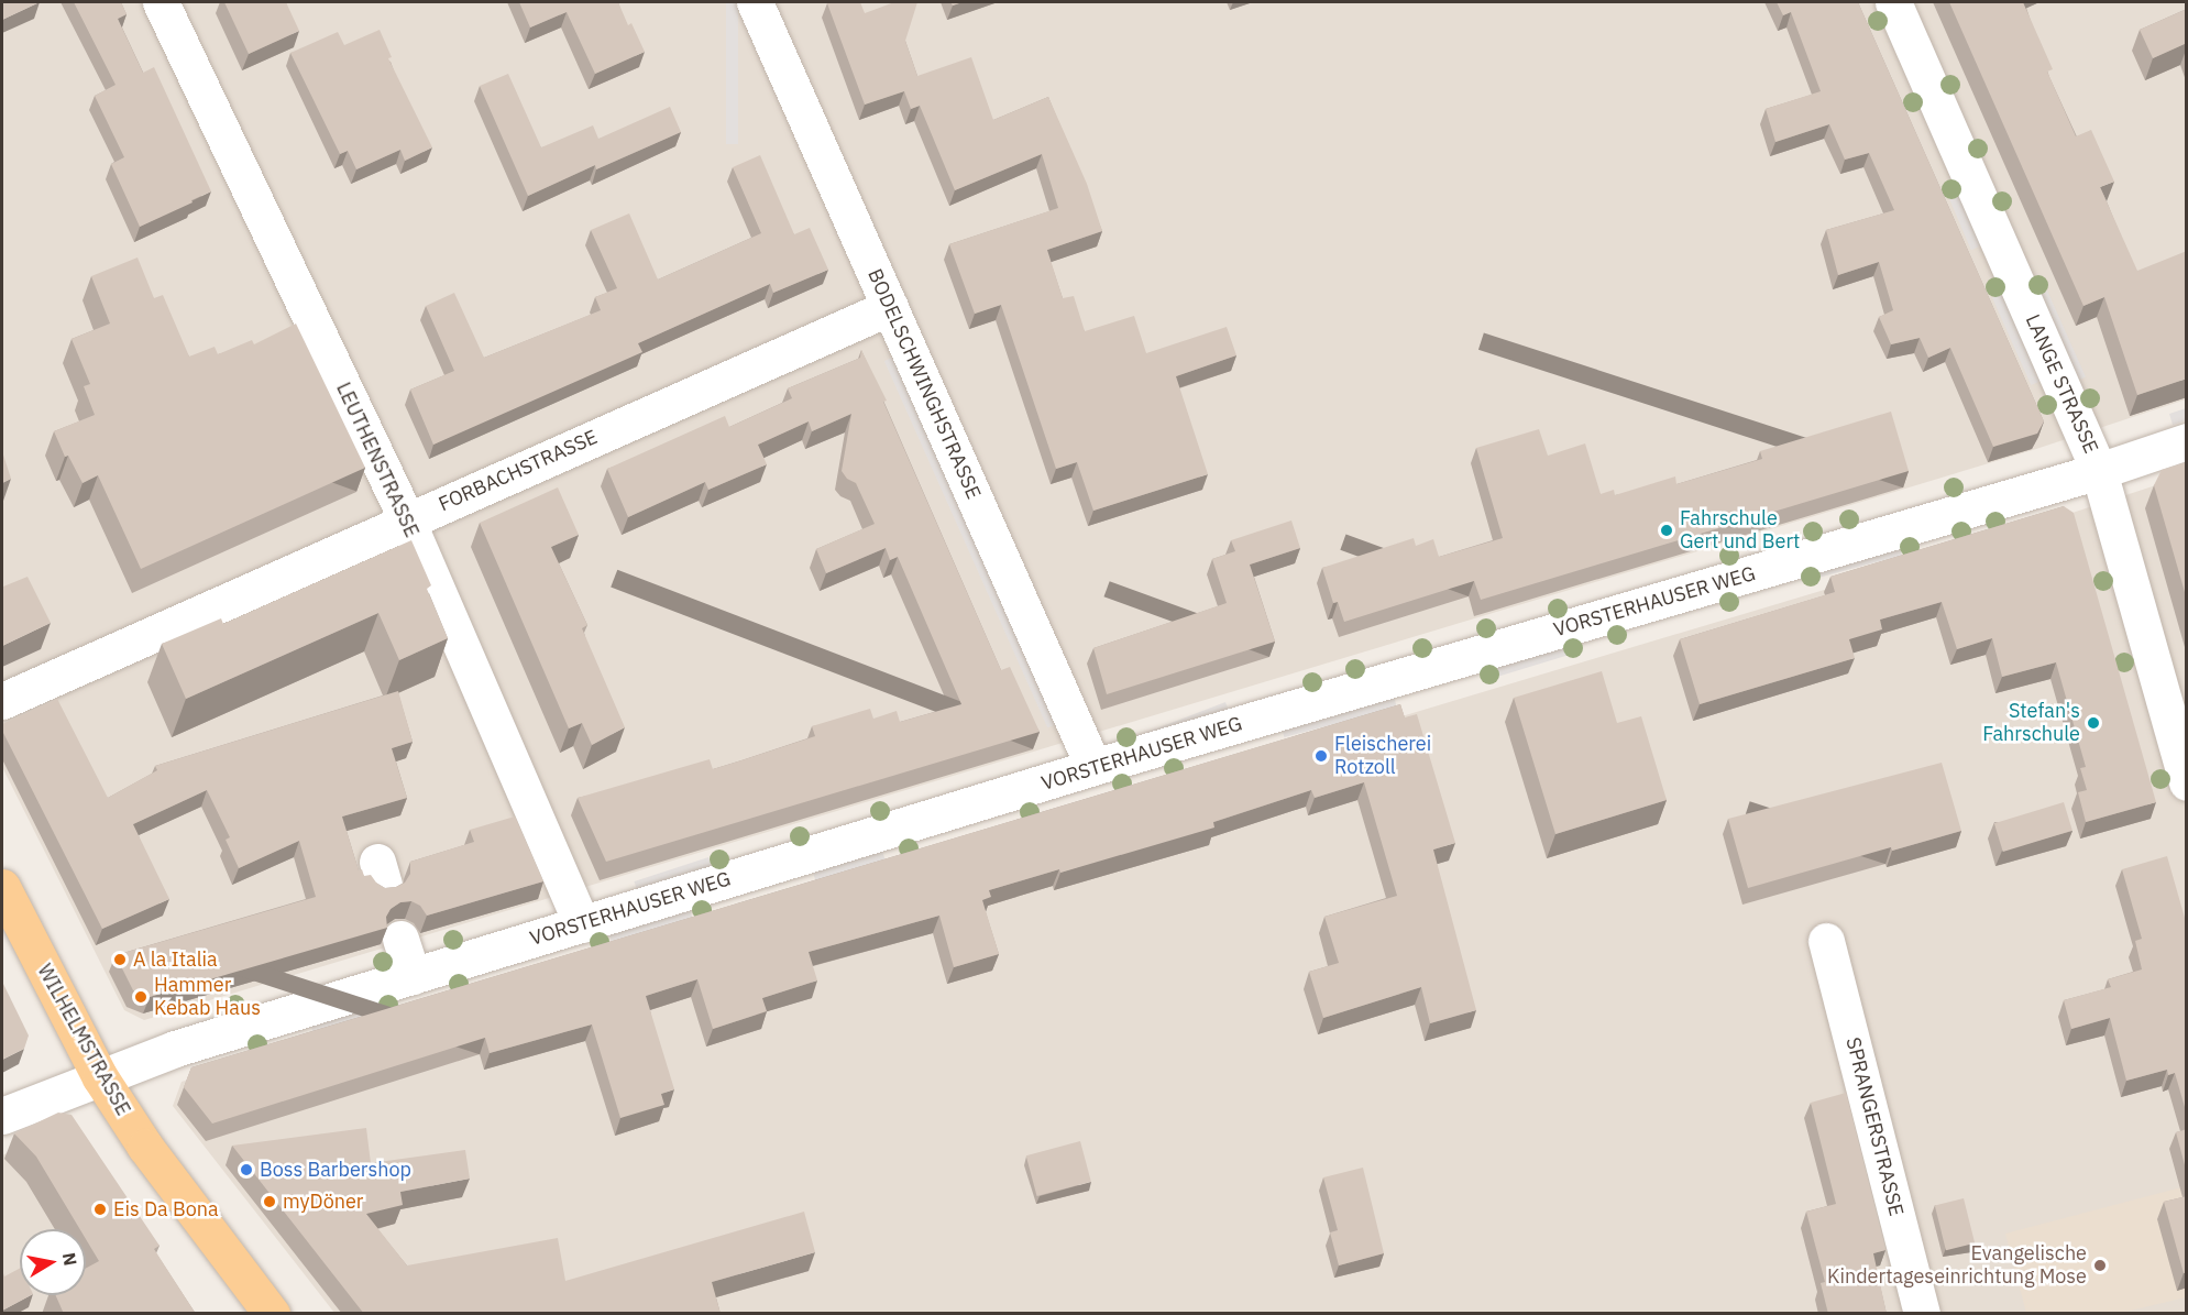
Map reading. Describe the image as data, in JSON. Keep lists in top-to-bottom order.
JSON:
{
  "streets": {
    "main road": ["WILHELMSTRASSE"],
    "street": [
      "BODELSCHWINGHSTRASSE",
      "LANGE STRASSE",
      "LEUTHENSTRASSE",
      "FORBACHSTRASSE",
      "VORSTERHAUSER WEG",
      "SPRANGERSTRASSE"
    ]
  },
  "crossings": [
    ["BODELSCHWINGHSTRASSE", "FORBACHSTRASSE"],
    ["BODELSCHWINGHSTRASSE", "VORSTERHAUSER WEG"],
    ["LANGE STRASSE", "VORSTERHAUSER WEG"],
    ["LEUTHENSTRASSE", "FORBACHSTRASSE"],
    ["LEUTHENSTRASSE", "VORSTERHAUSER WEG"],
    ["VORSTERHAUSER WEG", "WILHELMSTRASSE"]
  ],
  "places": [
    "Fahrschule Gert und Bert",
    "Stefan's Fahrschule",
    "Fleischerei Rotzoll",
    "A la Italia",
    "Hammer Kebab Haus",
    "Boss Barbershop",
    "myDöner",
    "Eis Da Bona",
    "Evangelische Kindertageseinrichtung Mose"
  ],
  "north": "right"
}
